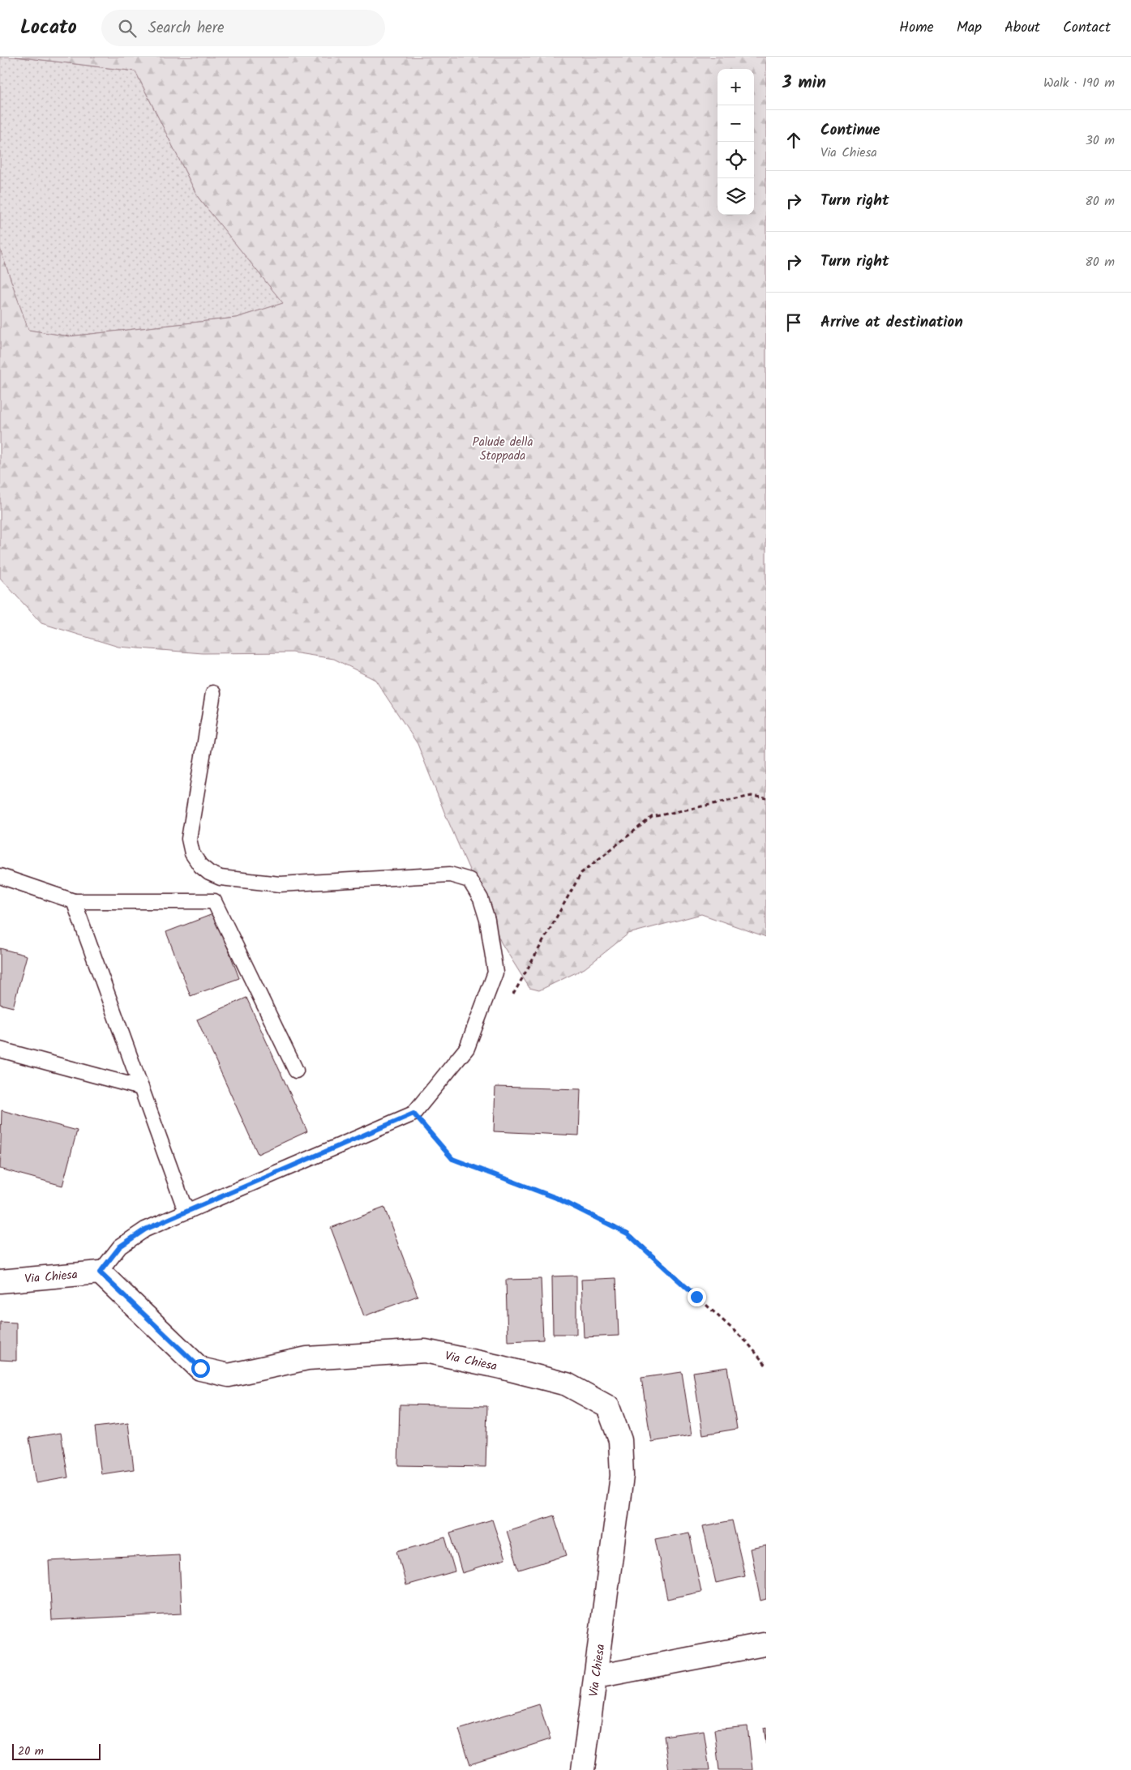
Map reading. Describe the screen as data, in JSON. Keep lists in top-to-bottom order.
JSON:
{
  "streets": {
    "street": ["Via Chiesa"]
  },
  "parks": ["Palude della Stoppada"],
  "scale_bar": "20 m",
  "page": {
    "header": "Locato",
    "search": "Search here",
    "nav": [
      "Home",
      "Map",
      "About",
      "Contact"
    ],
    "heading": ["3 min", "Walk · 190 m"],
    "map_buttons": ["+", "−"],
    "list": [
      ["Continue", "Via Chiesa", "30 m"],
      ["Turn right", "80 m"],
      ["Turn right", "80 m"],
      "Arrive at destination"
    ],
    "scale": "20 m"
  }
}
